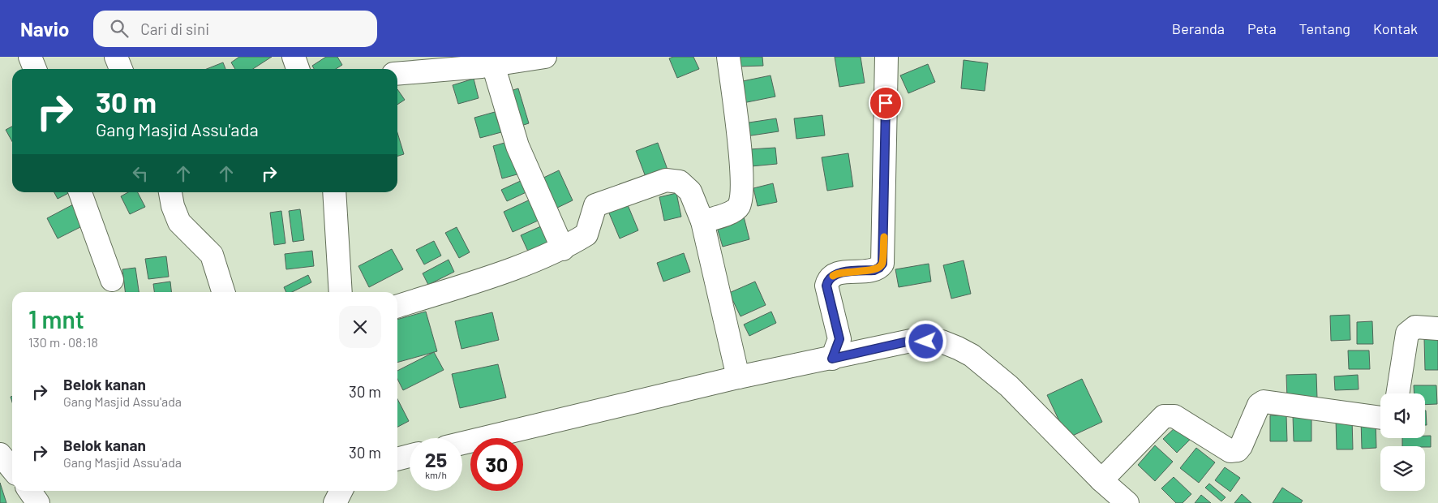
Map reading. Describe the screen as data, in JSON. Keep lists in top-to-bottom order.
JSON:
{
  "page": {
    "header": "Navio",
    "search": "Cari di sini",
    "nav": [
      "Beranda",
      "Peta",
      "Tentang",
      "Kontak"
    ],
    "turn": ["30 m", "Gang Masjid Assu'ada"],
    "heading": ["1 mnt", "130 m · 08:18"],
    "list": [
      {
        "name": "Belok kanan",
        "note": "Gang Masjid Assu'ada",
        "value": "30 m"
      },
      {
        "name": "Belok kanan",
        "note": "Gang Masjid Assu'ada",
        "value": "30 m"
      }
    ],
    "speed": "25 km/h",
    "limit": "30"
  }
}
